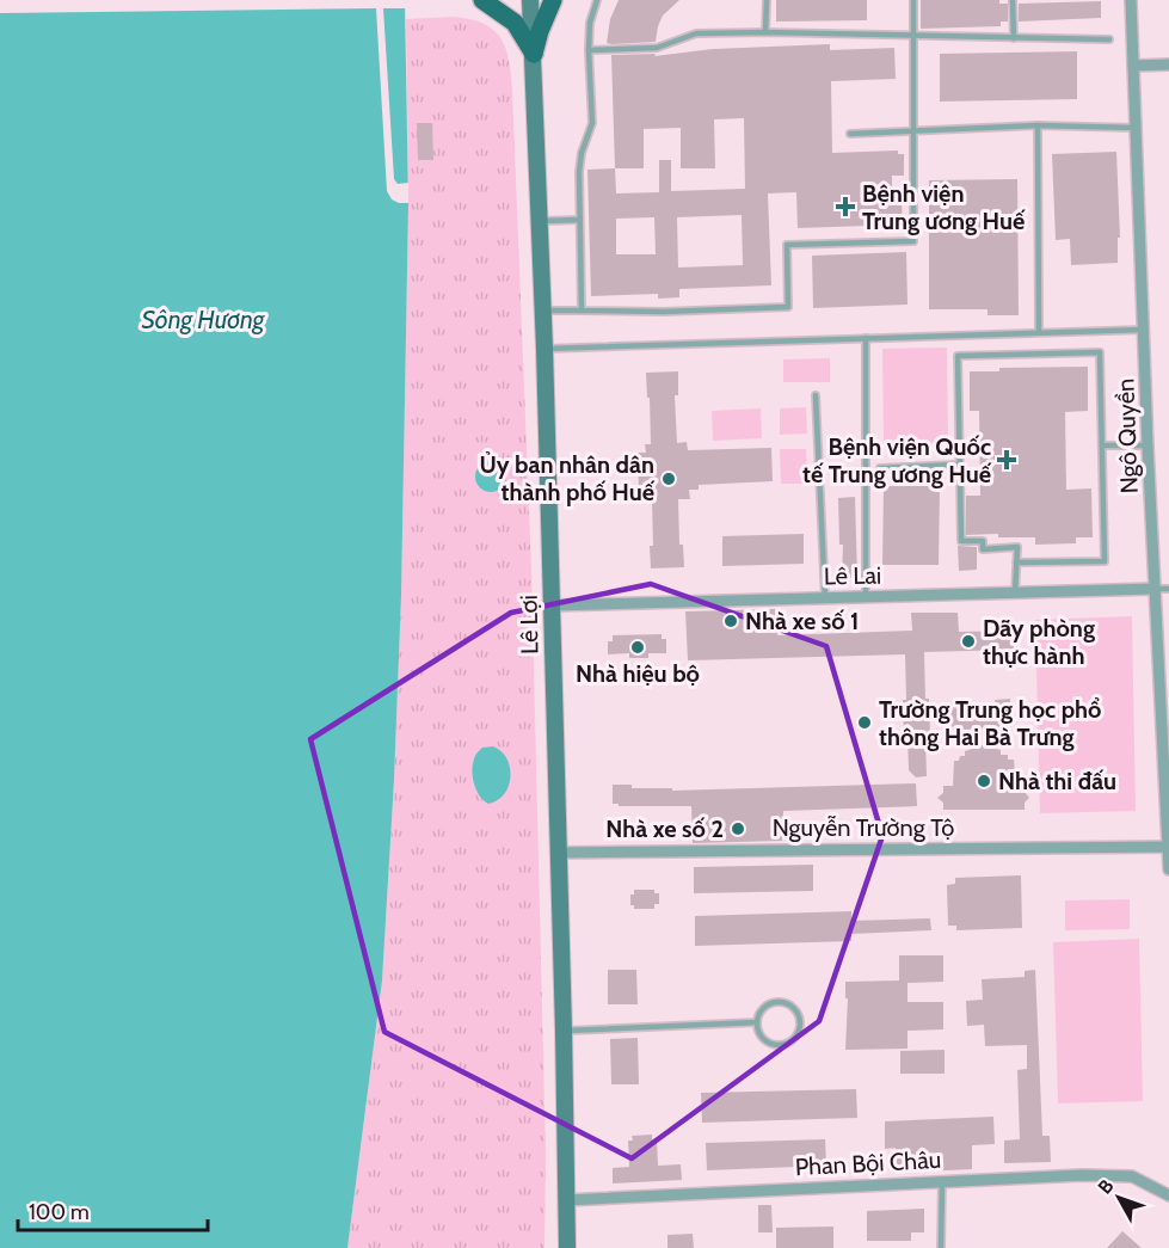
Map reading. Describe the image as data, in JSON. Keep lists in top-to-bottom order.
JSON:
{
  "streets": {
    "main road": ["Lê Lợi"],
    "street": [
      "Ngô Quyền",
      "Lê Lai",
      "Nguyễn Trường Tộ",
      "Phan Bội Châu"
    ]
  },
  "crossings": [
    ["Ngô Quyền", "Lê Lai"],
    ["Ngô Quyền", "Nguyễn Trường Tộ"],
    ["Lê Lai", "Lê Lợi"],
    ["Lê Lợi", "Nguyễn Trường Tộ"],
    ["Lê Lợi", "Phan Bội Châu"]
  ],
  "water": ["Sông Hương"],
  "places": {
    "health": ["Bệnh viện Trung ương Huế", "Bệnh viện Quốc tế Trung ương Huế"],
    "other": [
      "Ủy ban nhân dân thành phố Huế",
      "Nhà xe số 1",
      "Dãy phòng thực hành",
      "Nhà hiệu bộ",
      "Trường Trung học phổ thông Hai Bà Trưng",
      "Nhà thi đấu",
      "Nhà xe số 2"
    ]
  },
  "scale_bar": "100 m",
  "north": "top left"
}
